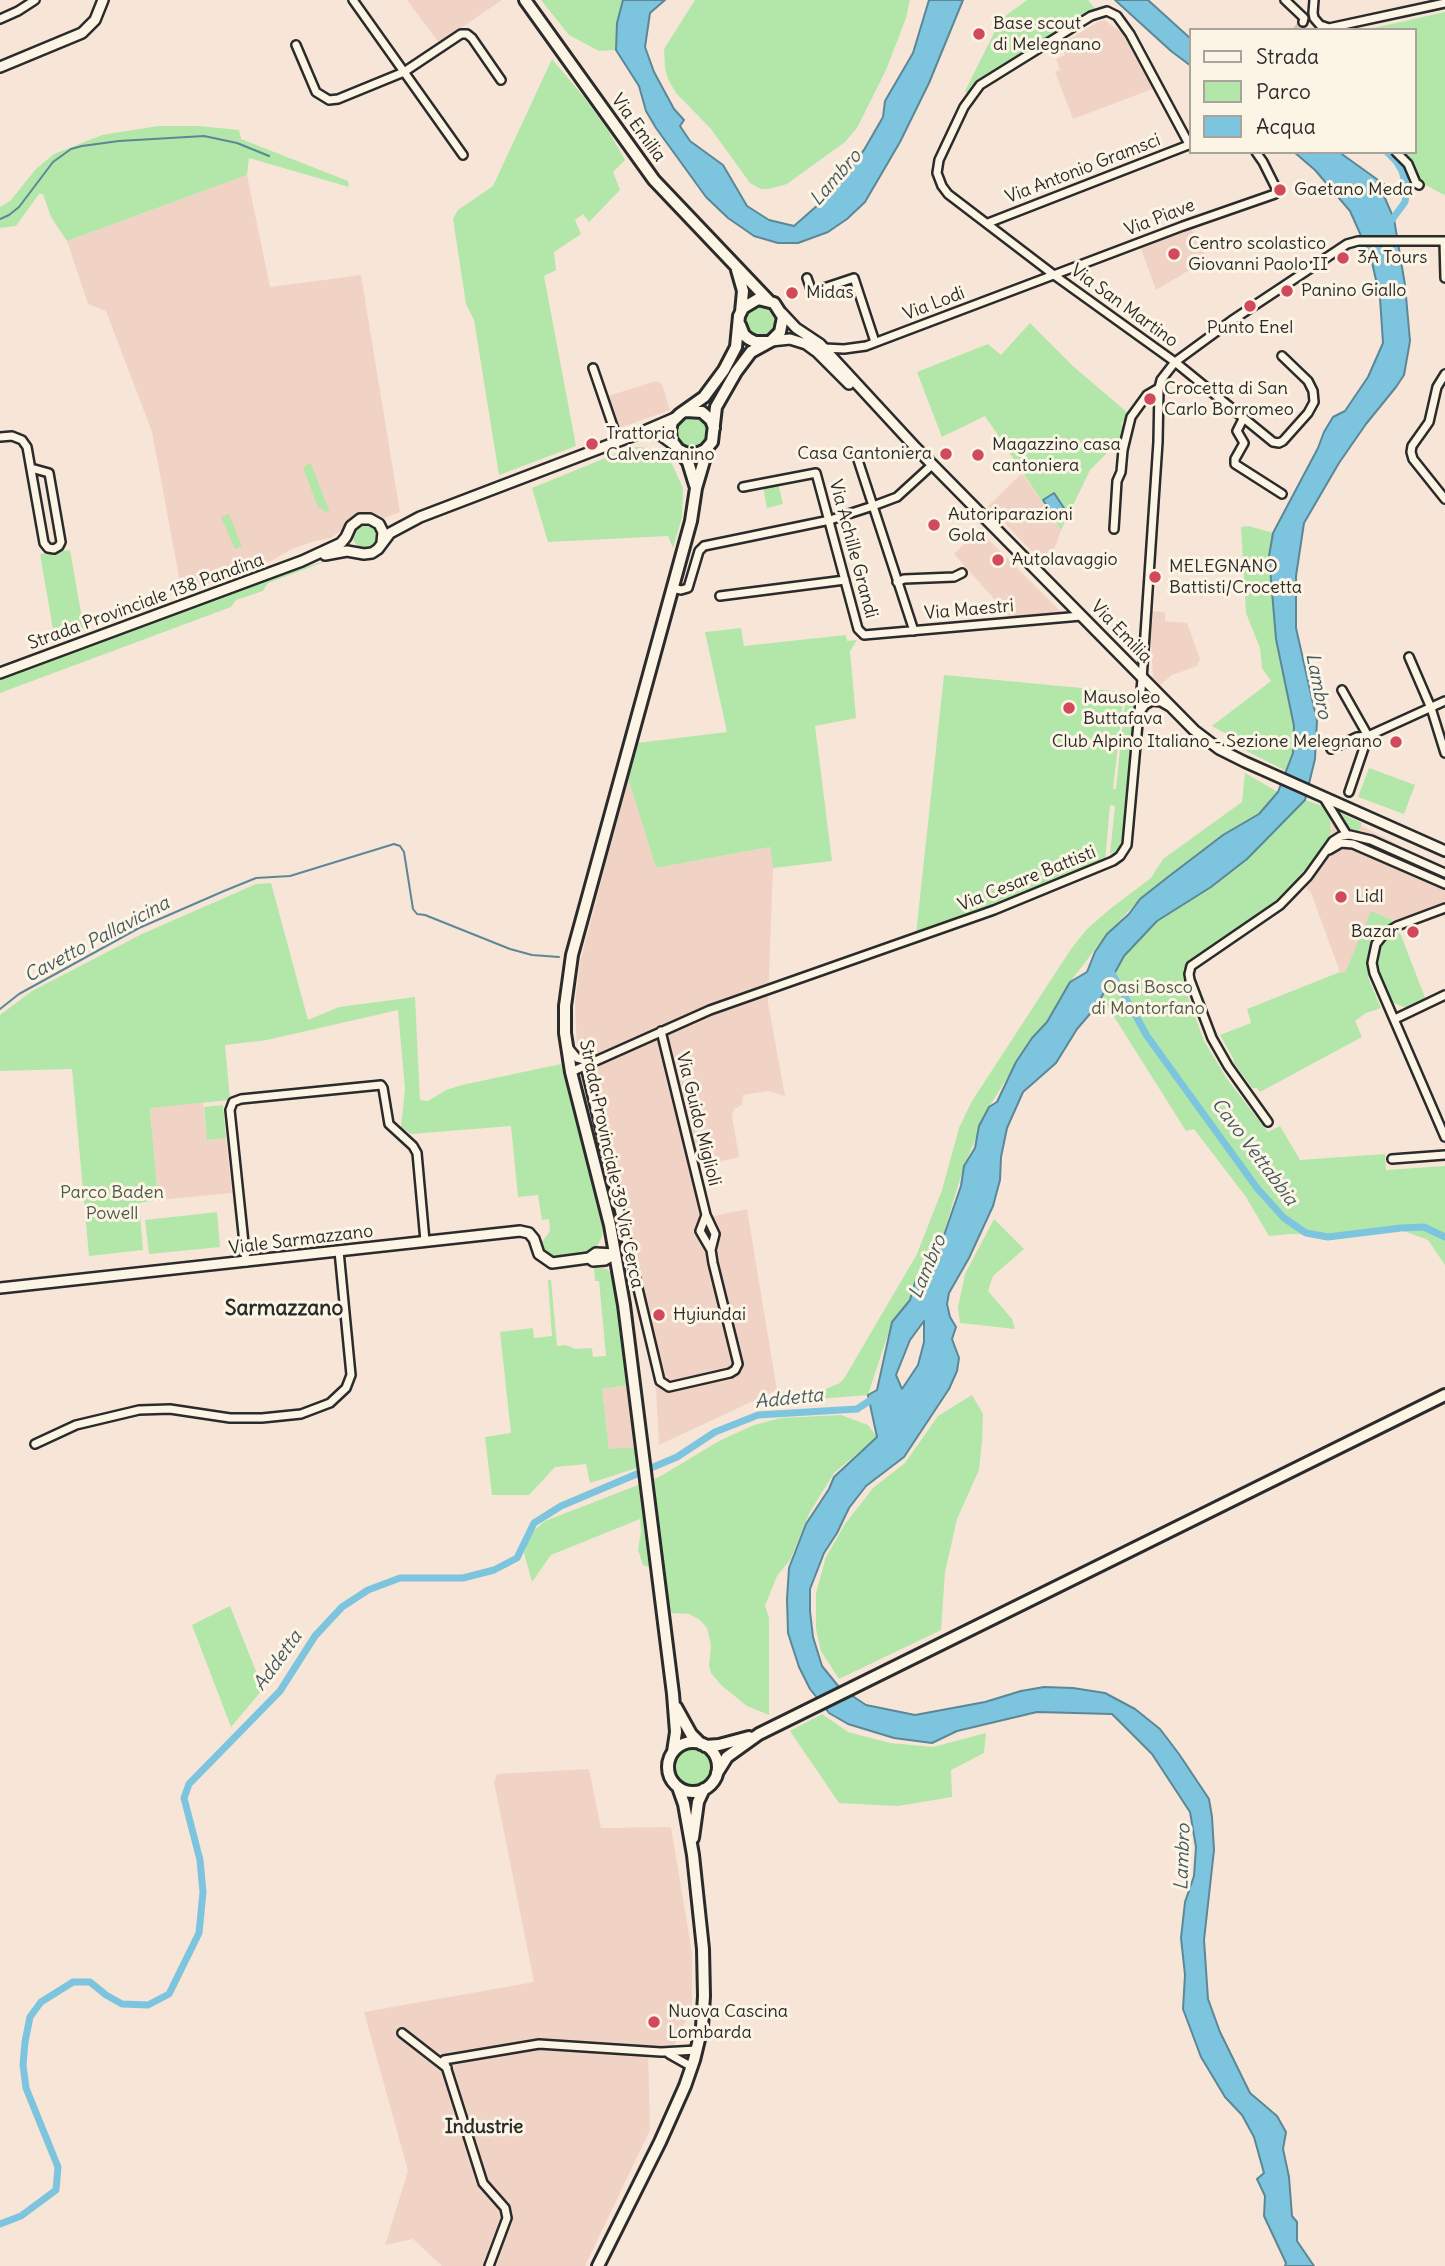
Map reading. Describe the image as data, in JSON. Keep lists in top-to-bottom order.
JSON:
{
  "streets": {
    "main road": ["Via Emilia", "Strada Provinciale 39 Via Cerca"],
    "street": [
      "Via Antonio Gramsci",
      "Via Piave",
      "Via Lodi",
      "Via San Martino",
      "Via Achille Grandi",
      "Strada Provinciale 138 Pandina",
      "Via Maestri",
      "Via Cesare Battisti",
      "Via Guido Miglioli",
      "Viale Sarmazzano"
    ]
  },
  "crossings": [
    ["Via Emilia", "Via Lodi"],
    ["Via Emilia", "Via Maestri"],
    ["Via Emilia", "Via Cesare Battisti"],
    ["Via Emilia", "Strada Provinciale 39 Via Cerca"],
    ["Via Antonio Gramsci", "Via San Martino"],
    ["Via Piave", "Via Lodi"],
    ["Via Piave", "Via San Martino"],
    ["Via Lodi", "Via San Martino"],
    ["Via Achille Grandi", "Via Maestri"],
    ["Via Cesare Battisti", "Via Guido Miglioli"],
    ["Via Cesare Battisti", "Strada Provinciale 39 Via Cerca"],
    ["Strada Provinciale 39 Via Cerca", "Viale Sarmazzano"]
  ],
  "districts": ["Sarmazzano", "Industrie"],
  "water": [
    "Lambro",
    "Cavetto Pallavicina",
    "Cavo Vettabbia",
    "Addetta"
  ],
  "parks": ["Oasi Bosco di Montorfano", "Parco Baden Powell"],
  "places": [
    "Base scout di Melegnano",
    "Gaetano Meda",
    "Centro scolastico Giovanni Paolo II",
    "3A Tours",
    "Panino Giallo",
    "Midas",
    "Punto Enel",
    "Crocetta di San Carlo Borromeo",
    "Trattoria Calvenzanino",
    "Casa Cantoniera",
    "Magazzino casa cantoniera",
    "Autoriparazioni Gola",
    "Autolavaggio",
    "MELEGNANO Battisti/Crocetta",
    "Mausoleo Buttafava",
    "Club Alpino Italiano - Sezione Melegnano",
    "Lidl",
    "Bazar",
    "Hyiundai",
    "Nuova Cascina Lombarda"
  ],
  "legend": ["Strada", "Parco", "Acqua"]
}
